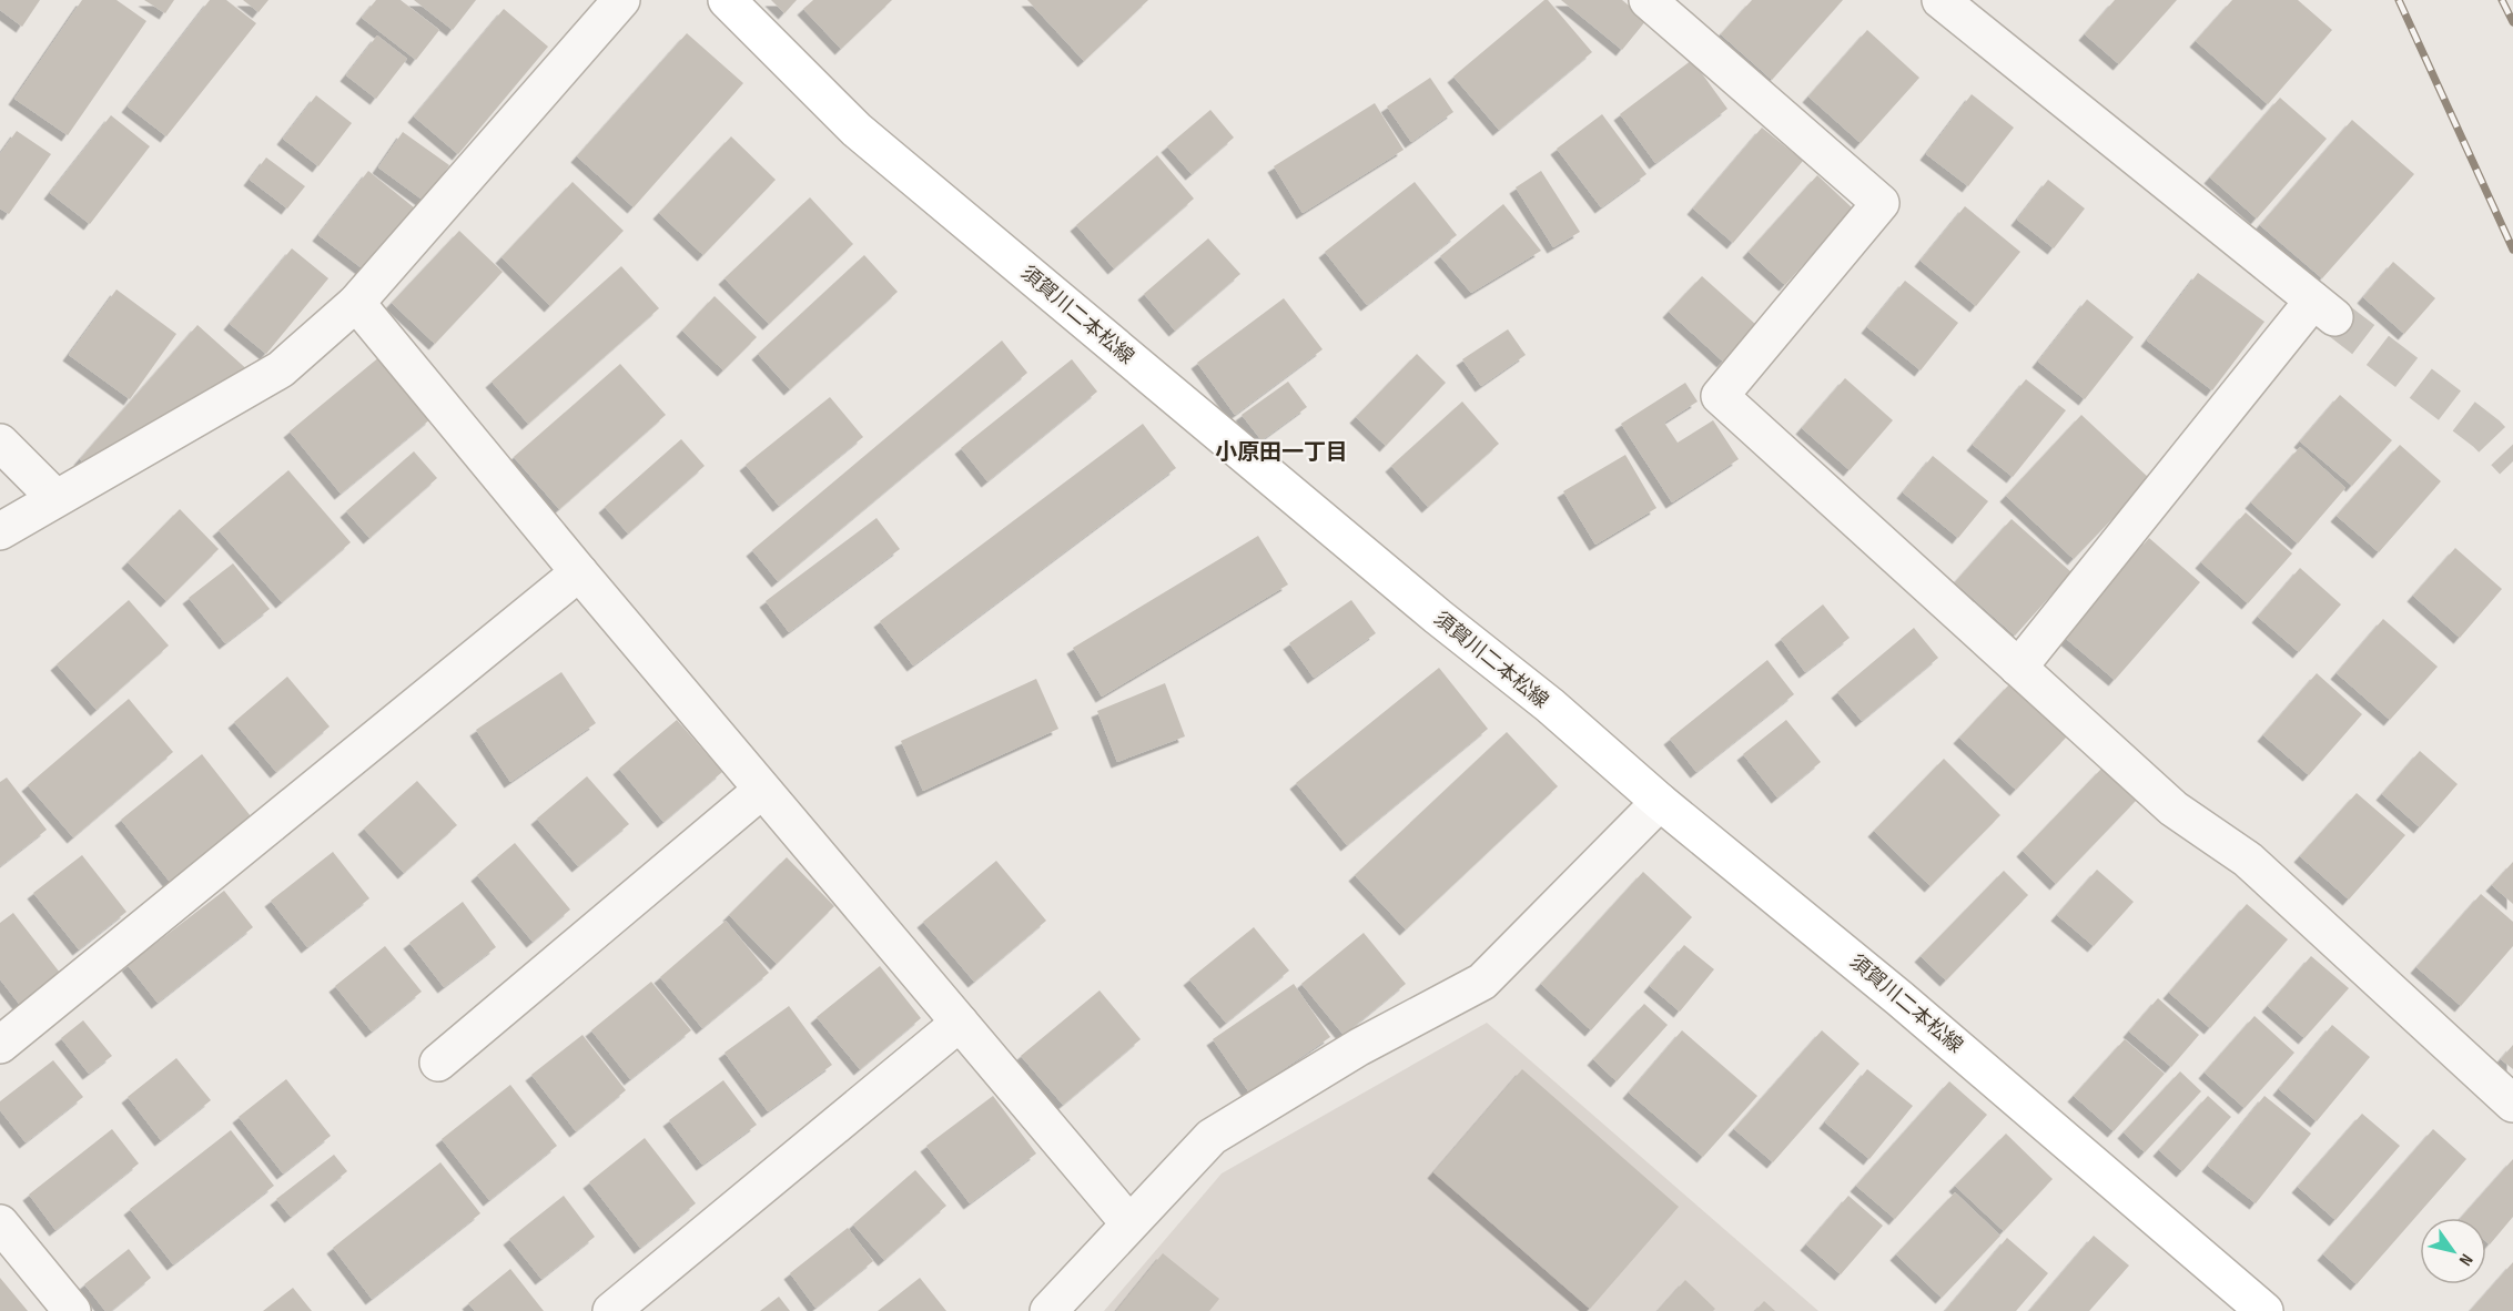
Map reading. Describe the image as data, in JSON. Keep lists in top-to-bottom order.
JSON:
{
  "streets": {
    "main road": ["須賀川二本松線"]
  },
  "districts": ["小原田一丁目"],
  "north": "bottom right"
}
